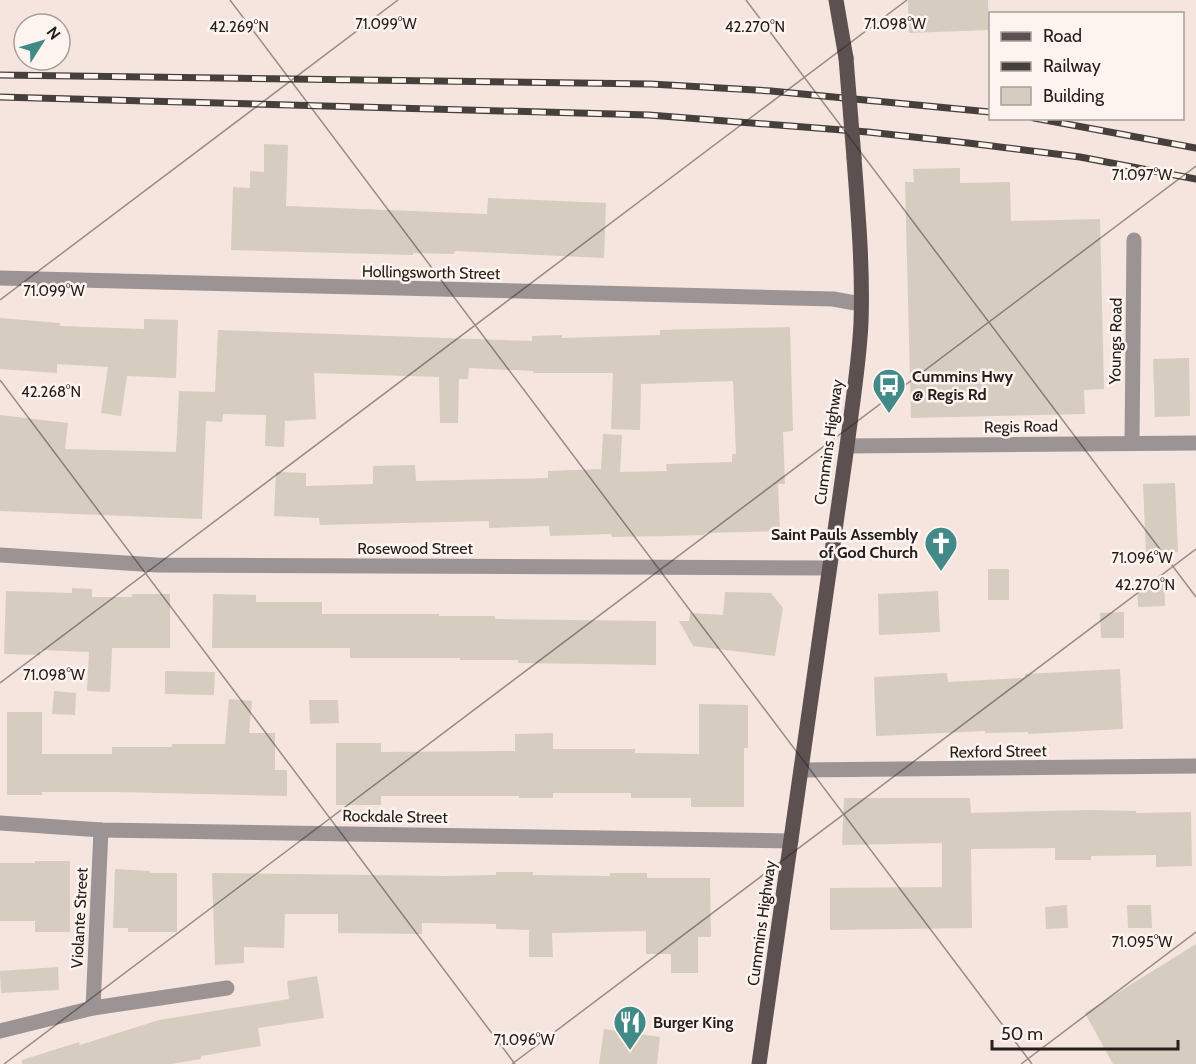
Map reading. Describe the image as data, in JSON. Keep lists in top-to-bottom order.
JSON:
{
  "streets": {
    "main road": ["Cummins Highway"],
    "street": [
      "Hollingsworth Street",
      "Youngs Road",
      "Regis Road",
      "Rosewood Street",
      "Rexford Street",
      "Rockdale Street",
      "Violante Street"
    ]
  },
  "crossings": [
    ["Hollingsworth Street", "Cummins Highway"],
    ["Youngs Road", "Regis Road"],
    ["Regis Road", "Cummins Highway"],
    ["Cummins Highway", "Rosewood Street"],
    ["Cummins Highway", "Rexford Street"],
    ["Cummins Highway", "Rockdale Street"],
    ["Rockdale Street", "Violante Street"]
  ],
  "places": {
    "bus stop": ["Cummins Hwy @ Regis Rd"],
    "church": ["Saint Pauls Assembly of God Church"],
    "restaurant": ["Burger King"]
  },
  "legend": ["Road", "Railway", "Building"],
  "scale_bar": "50 m",
  "north": "top right",
  "coordinates": [
    "71.099°W",
    "71.098°W",
    "42.269°N",
    "42.270°N",
    "71.097°W",
    "42.268°N",
    "71.096°W",
    "71.095°W"
  ]
}
